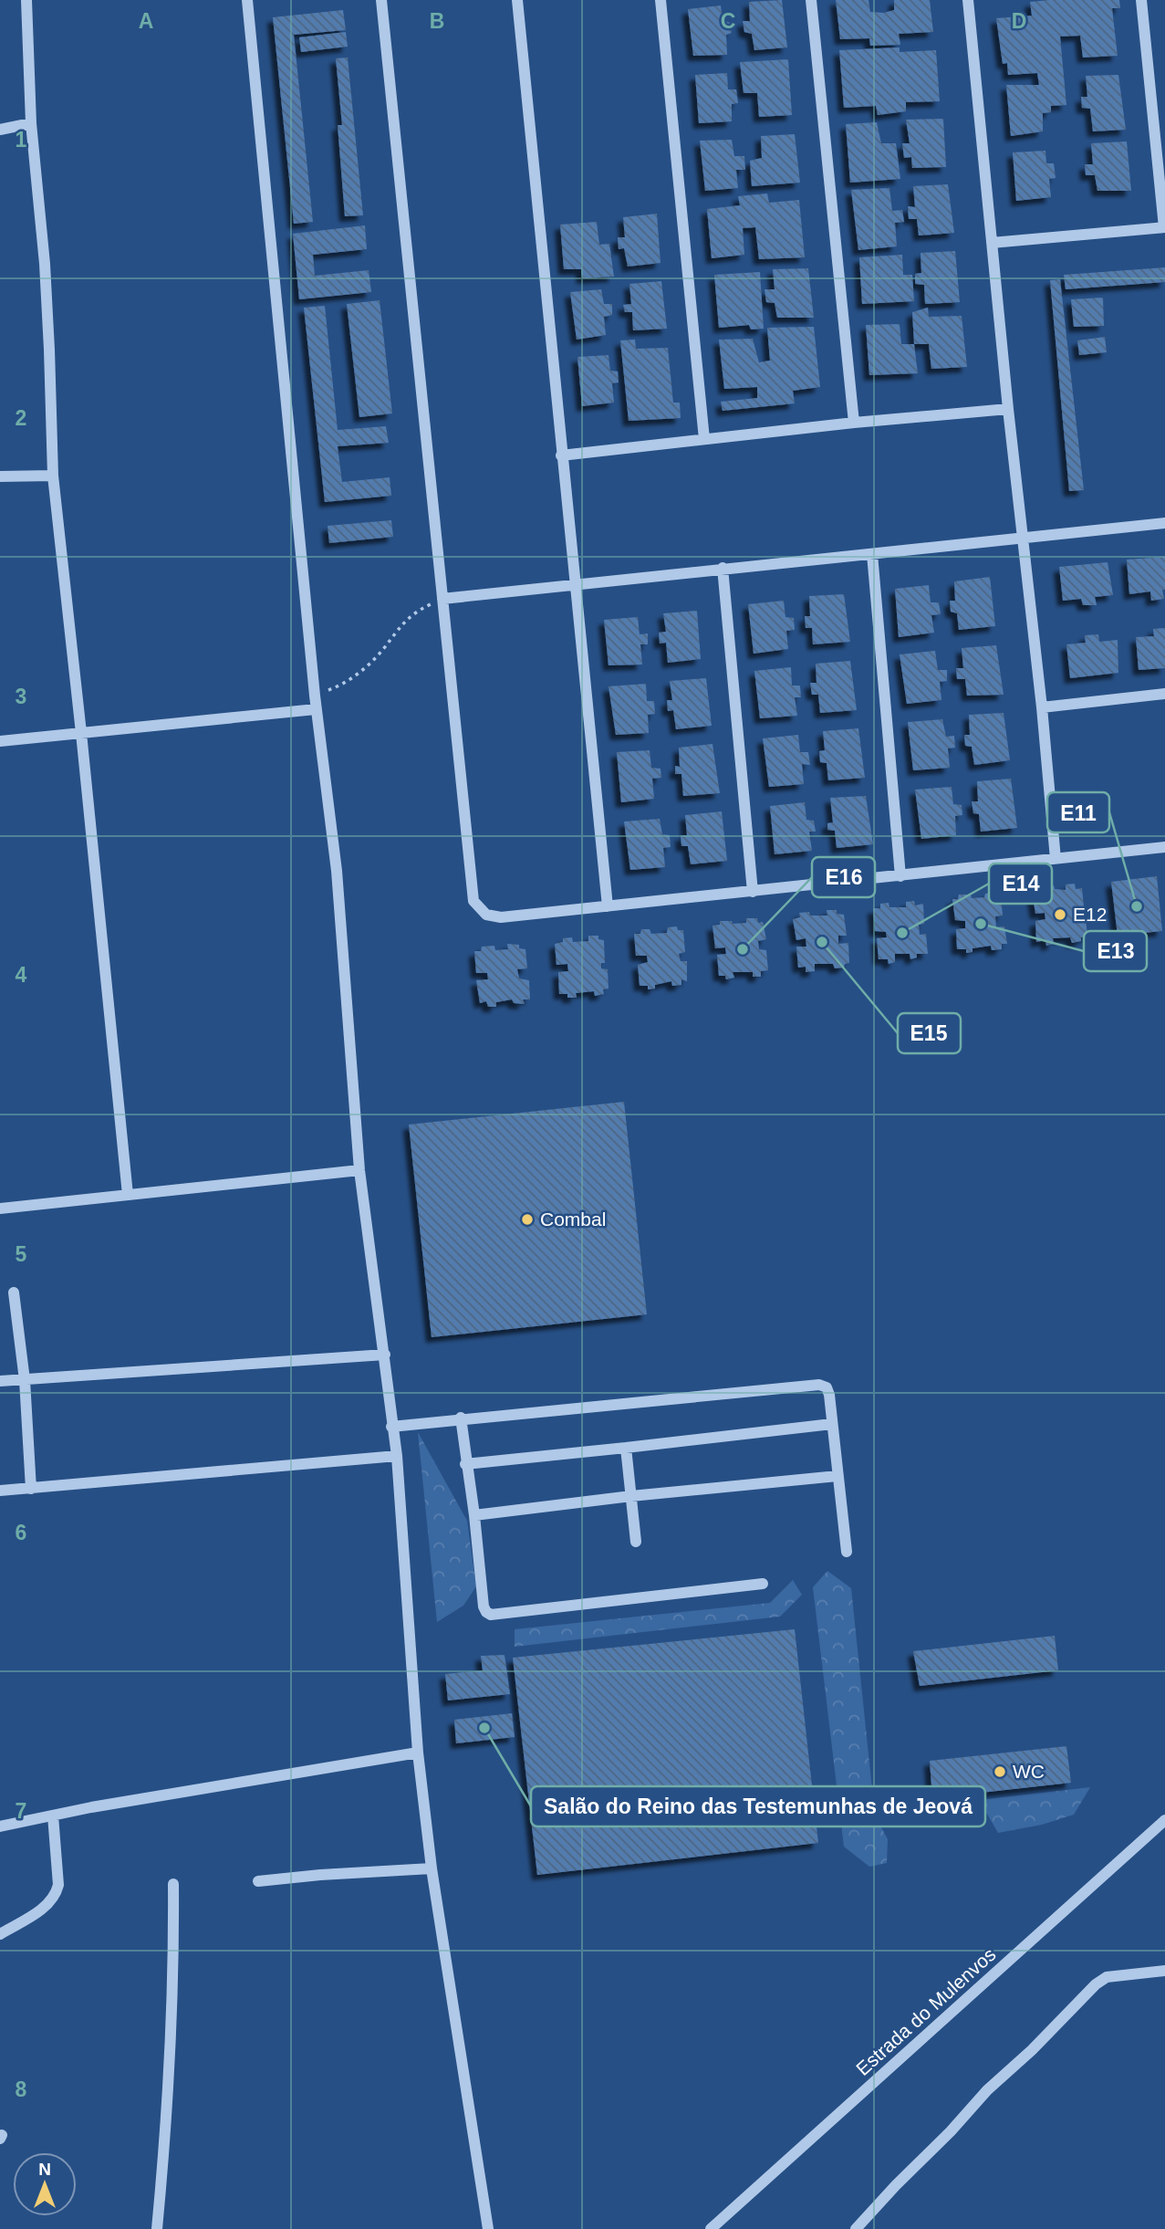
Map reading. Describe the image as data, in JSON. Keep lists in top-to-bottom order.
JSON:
{
  "streets": {
    "street": ["Estrada do Mulenvos"]
  },
  "places": [
    "E11",
    "E12",
    "E13",
    "E14",
    "E15",
    "E16",
    "Combal",
    "Salão do Reino das Testemunhas de Jeová",
    "WC"
  ],
  "north": "top",
  "grid": {
    "columns": [
      "A",
      "B",
      "C",
      "D"
    ],
    "rows": [
      "1",
      "2",
      "3",
      "4",
      "5",
      "6",
      "7",
      "8"
    ]
  }
}
